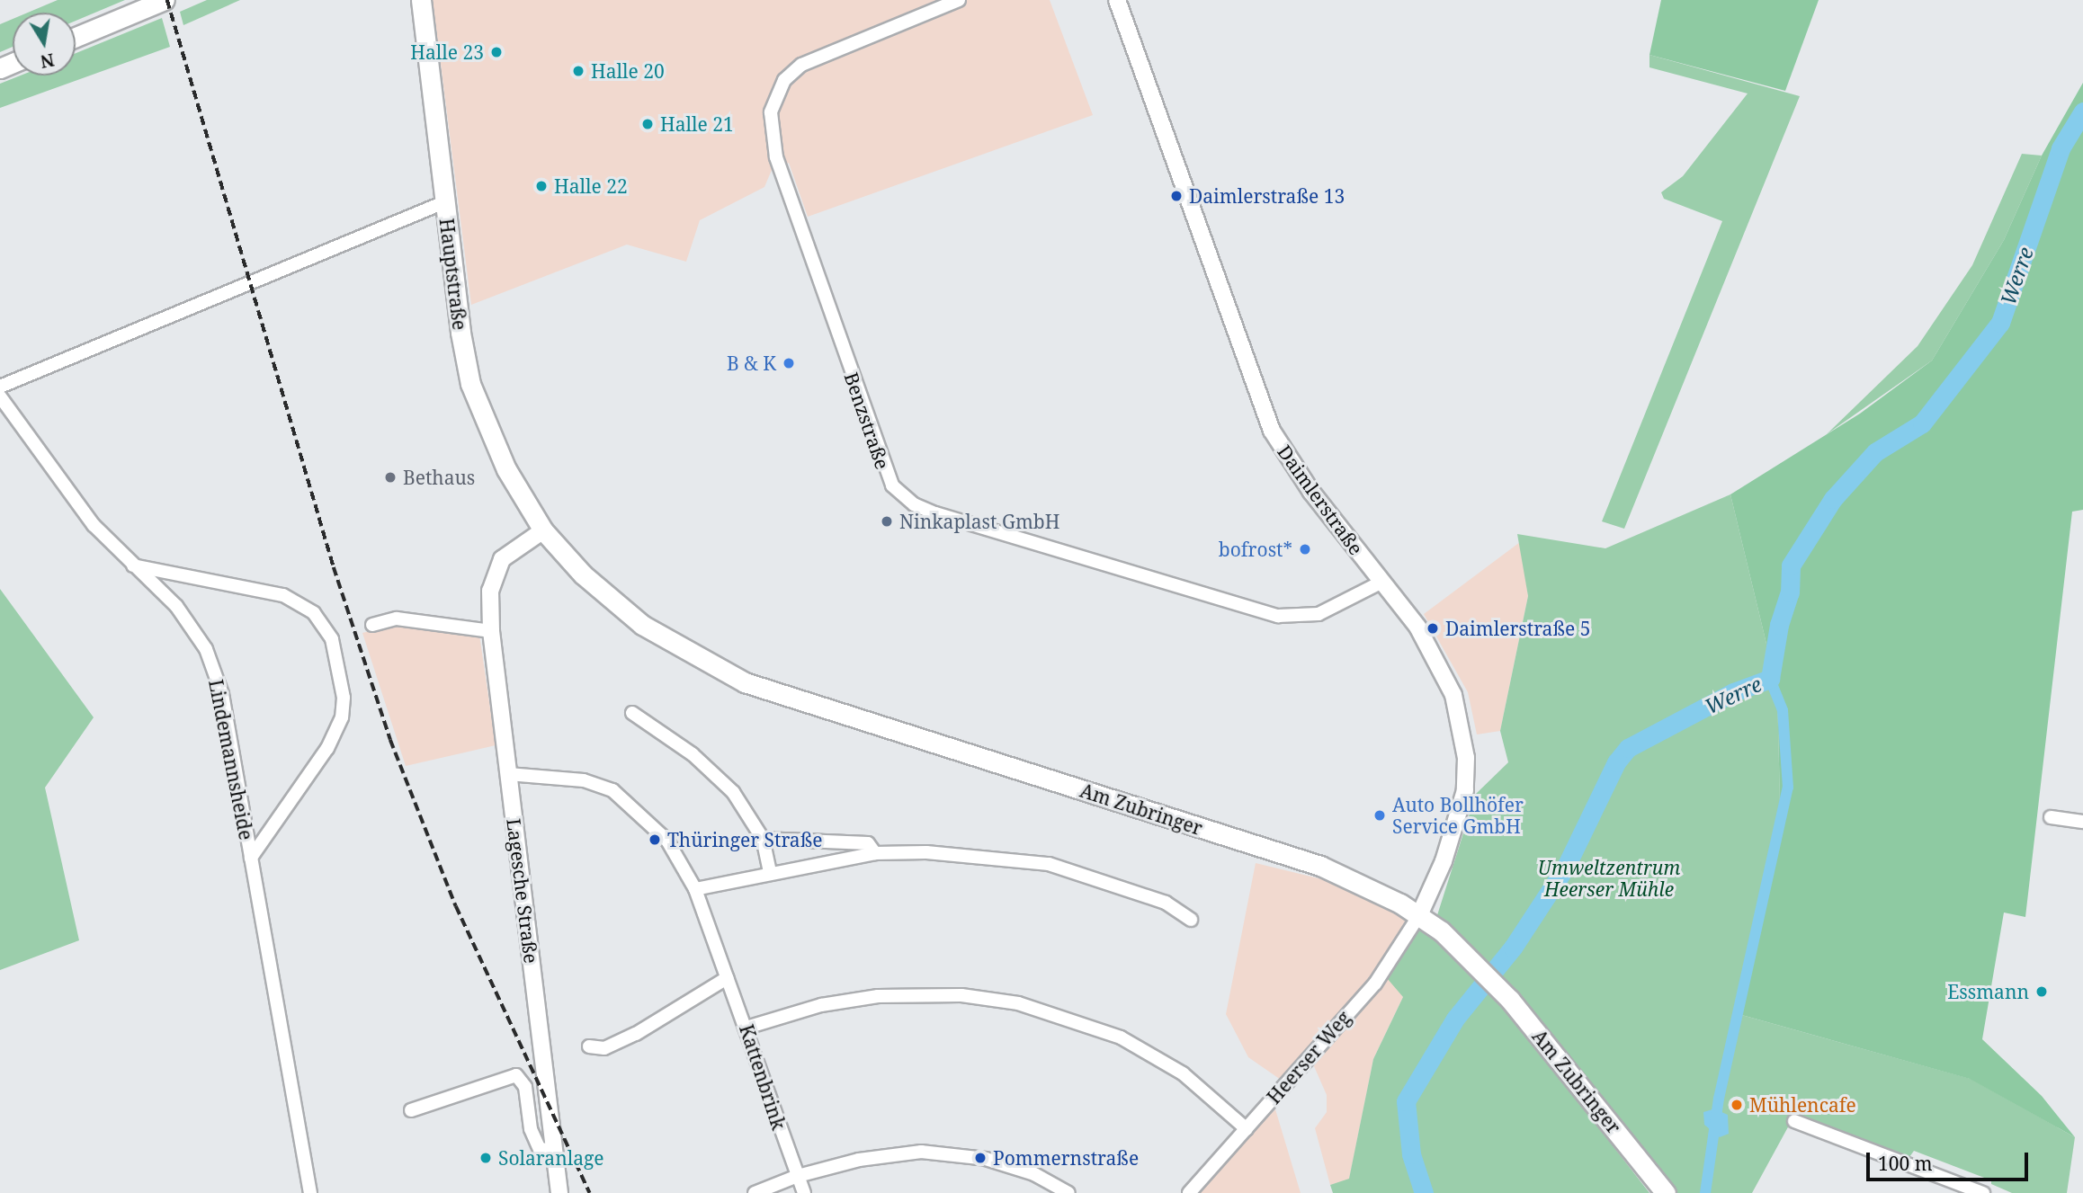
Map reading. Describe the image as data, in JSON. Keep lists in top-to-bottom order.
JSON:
{
  "streets": {
    "main road": ["Hauptstraße", "Am Zubringer"],
    "street": [
      "Benzstraße",
      "Daimlerstraße",
      "Lindemannsheide",
      "Lagesche Straße",
      "Heerser Weg",
      "Kattenbrink"
    ]
  },
  "crossings": [
    ["Hauptstraße", "Am Zubringer"],
    ["Hauptstraße", "Lagesche Straße"],
    ["Benzstraße", "Daimlerstraße"],
    ["Daimlerstraße", "Am Zubringer"],
    ["Daimlerstraße", "Heerser Weg"],
    ["Am Zubringer", "Lagesche Straße"],
    ["Am Zubringer", "Heerser Weg"],
    ["Lagesche Straße", "Kattenbrink"]
  ],
  "water": ["Werre"],
  "parks": ["Umweltzentrum Heerser Mühle"],
  "places": [
    "Halle 23",
    "Halle 20",
    "Halle 21",
    "Halle 22",
    "Daimlerstraße 13",
    "B & K",
    "Bethaus",
    "Ninkaplast GmbH",
    "bofrost*",
    "Daimlerstraße 5",
    "Auto Bollhöfer Service GmbH",
    "Thüringer Straße",
    "Essmann",
    "Mühlencafe",
    "Solaranlage",
    "Pommernstraße"
  ],
  "scale_bar": "100 m",
  "north": "bottom"
}
